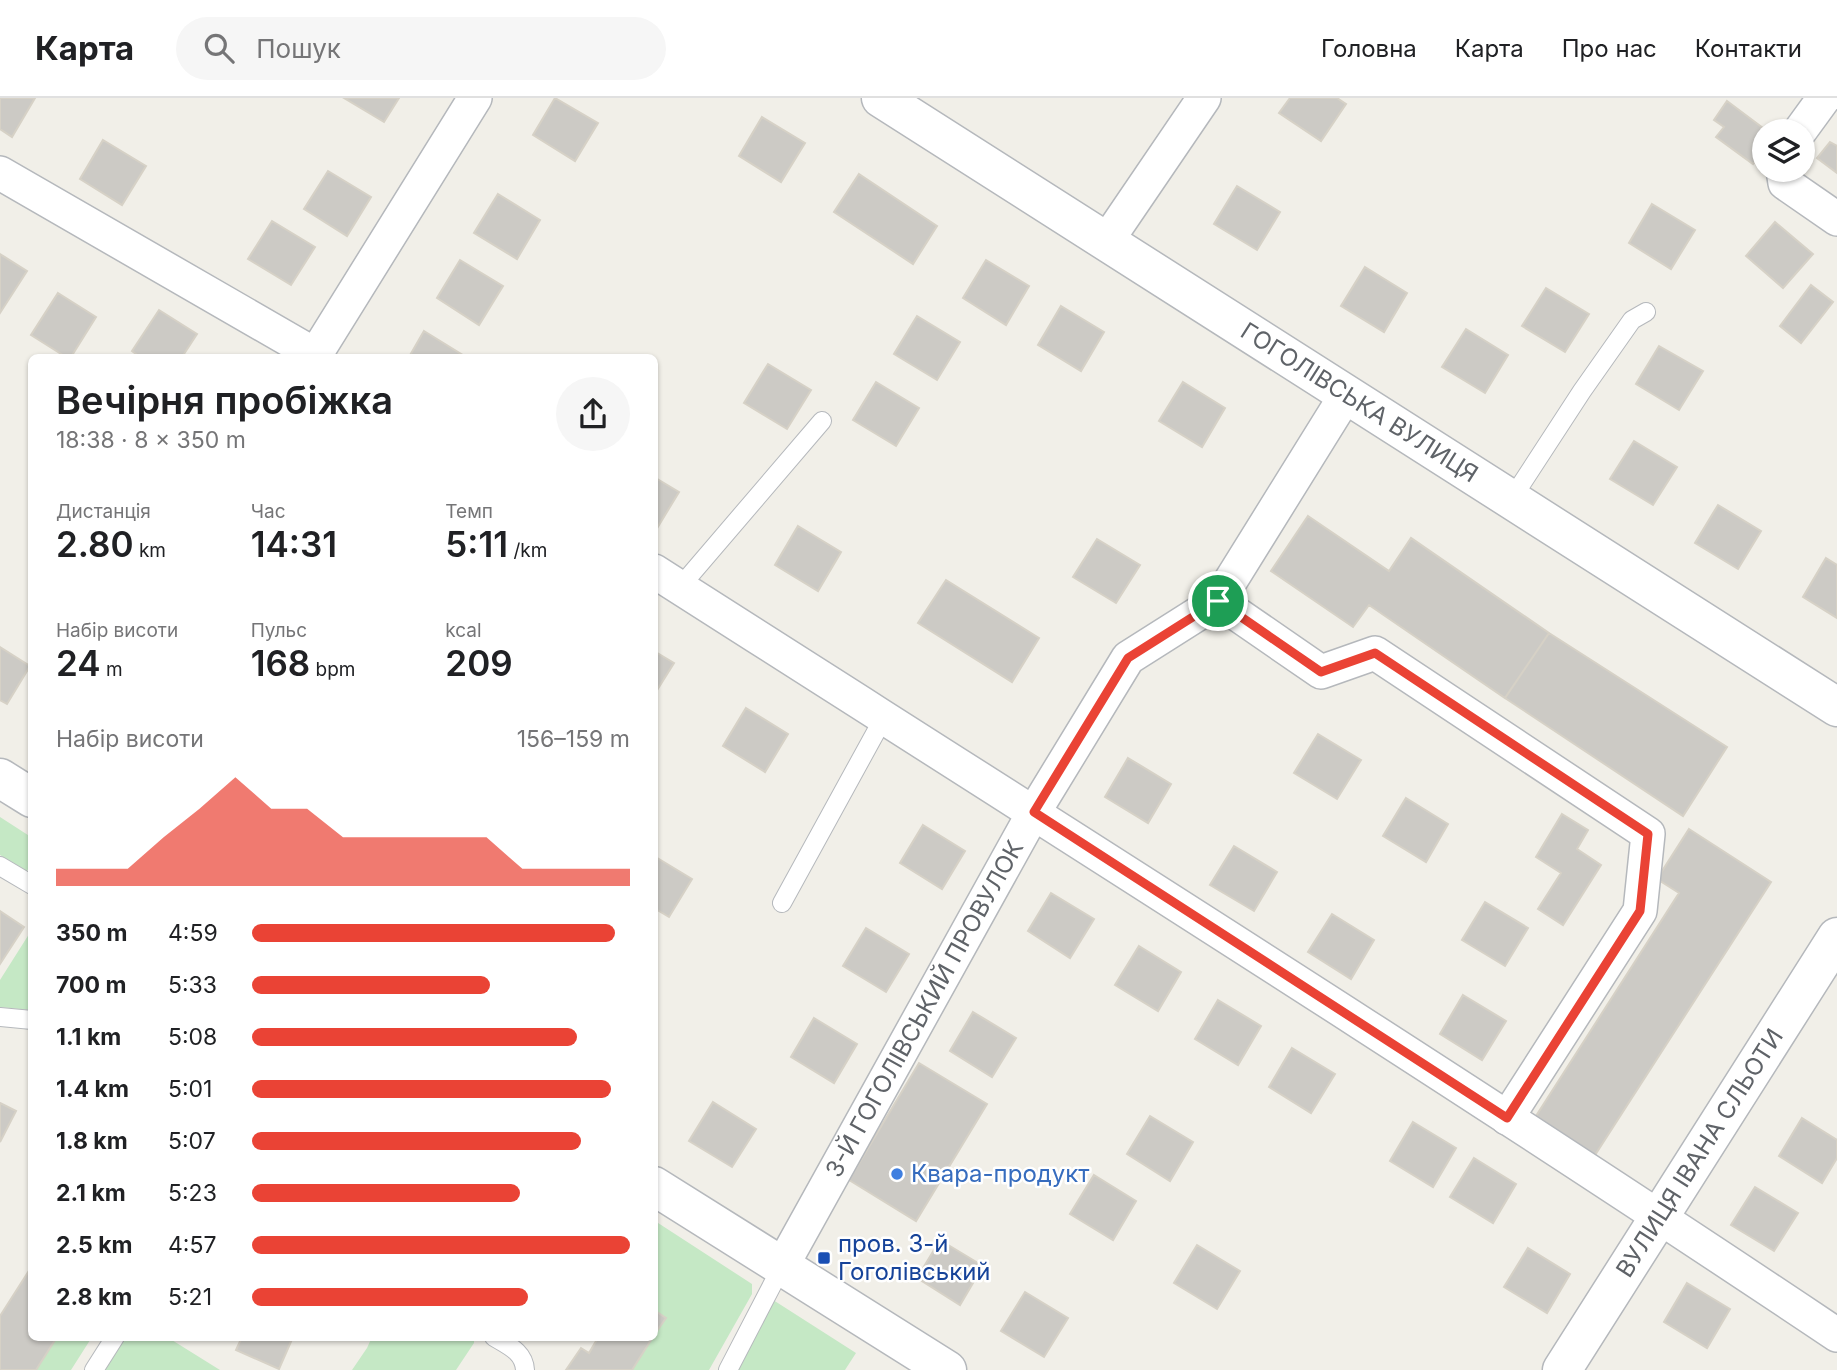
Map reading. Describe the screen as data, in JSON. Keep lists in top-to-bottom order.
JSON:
{
  "streets": {
    "street": ["ГОГОЛІВСЬКА ВУЛИЦЯ", "3-Й ГОГОЛІВСЬКИЙ ПРОВУЛОК", "ВУЛИЦЯ ІВАНА СЛЬОТИ"]
  },
  "crossings": [
    ["ГОГОЛІВСЬКА ВУЛИЦЯ", "3-Й ГОГОЛІВСЬКИЙ ПРОВУЛОК"]
  ],
  "places": {
    "other": ["Квара-продукт"],
    "transit": ["пров. 3-й Гоголівський"]
  },
  "page": {
    "header": "Карта",
    "search": "Пошук",
    "nav": [
      "Головна",
      "Карта",
      "Про нас",
      "Контакти"
    ],
    "heading": ["Вечірня пробіжка", "18:38 · 8 × 350 m"],
    "stats": [
      ["Дистанція", "2.80 km"],
      ["Час", "14:31"],
      ["Темп", "5:11 /km"],
      ["Набір висоти", "24 m"],
      ["Пульс", "168 bpm"],
      ["kcal", "209"]
    ],
    "chart": ["Набір висоти", "156–159 m"],
    "list": [
      {
        "name": "350 m",
        "note": "4:59"
      },
      {
        "name": "700 m",
        "note": "5:33"
      },
      {
        "name": "1.1 km",
        "note": "5:08"
      },
      {
        "name": "1.4 km",
        "note": "5:01"
      },
      {
        "name": "1.8 km",
        "note": "5:07"
      },
      {
        "name": "2.1 km",
        "note": "5:23"
      },
      {
        "name": "2.5 km",
        "note": "4:57"
      },
      {
        "name": "2.8 km",
        "note": "5:21"
      }
    ]
  }
}
